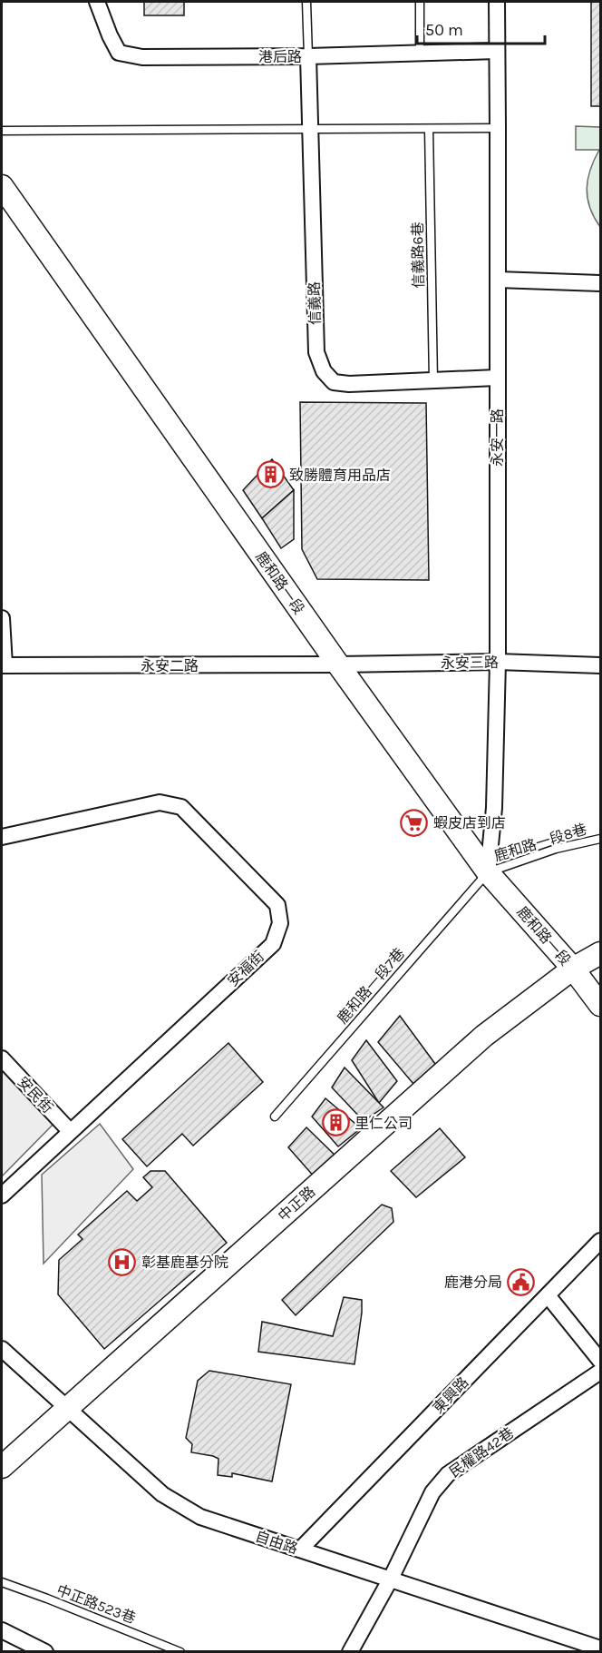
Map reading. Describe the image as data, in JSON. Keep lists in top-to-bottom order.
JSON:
{
  "streets": {
    "main road": ["鹿和路一段", "中正路"],
    "street": [
      "港后路",
      "信義路",
      "永安一路",
      "永安三路",
      "永安二路",
      "安福街",
      "安民街",
      "東興路",
      "民權路42巷",
      "自由路"
    ],
    "lane": [
      "信義路6巷",
      "鹿和路一段8巷",
      "鹿和路一段7巷",
      "中正路523巷"
    ]
  },
  "crossings": [
    ["港后路", "信義路"],
    ["港后路", "永安一路"],
    ["信義路6巷", "信義路"],
    ["信義路", "永安一路"],
    ["永安一路", "鹿和路一段"],
    ["永安一路", "永安三路"],
    ["永安一路", "鹿和路一段8巷"],
    ["永安一路", "鹿和路一段7巷"],
    ["鹿和路一段", "永安三路"],
    ["鹿和路一段", "永安二路"],
    ["鹿和路一段", "鹿和路一段8巷"],
    ["鹿和路一段", "鹿和路一段7巷"],
    ["鹿和路一段", "中正路"],
    ["永安三路", "永安二路"],
    ["鹿和路一段8巷", "鹿和路一段7巷"],
    ["安福街", "安民街"],
    ["中正路", "自由路"],
    ["東興路", "自由路"],
    ["民權路42巷", "自由路"]
  ],
  "places": {
    "building": ["致勝體育用品店", "里仁公司"],
    "supermarket": ["蝦皮店到店"],
    "hospital": ["彰基鹿基分院"],
    "public building": ["鹿港分局"]
  },
  "scale_bar": "50 m"
}
